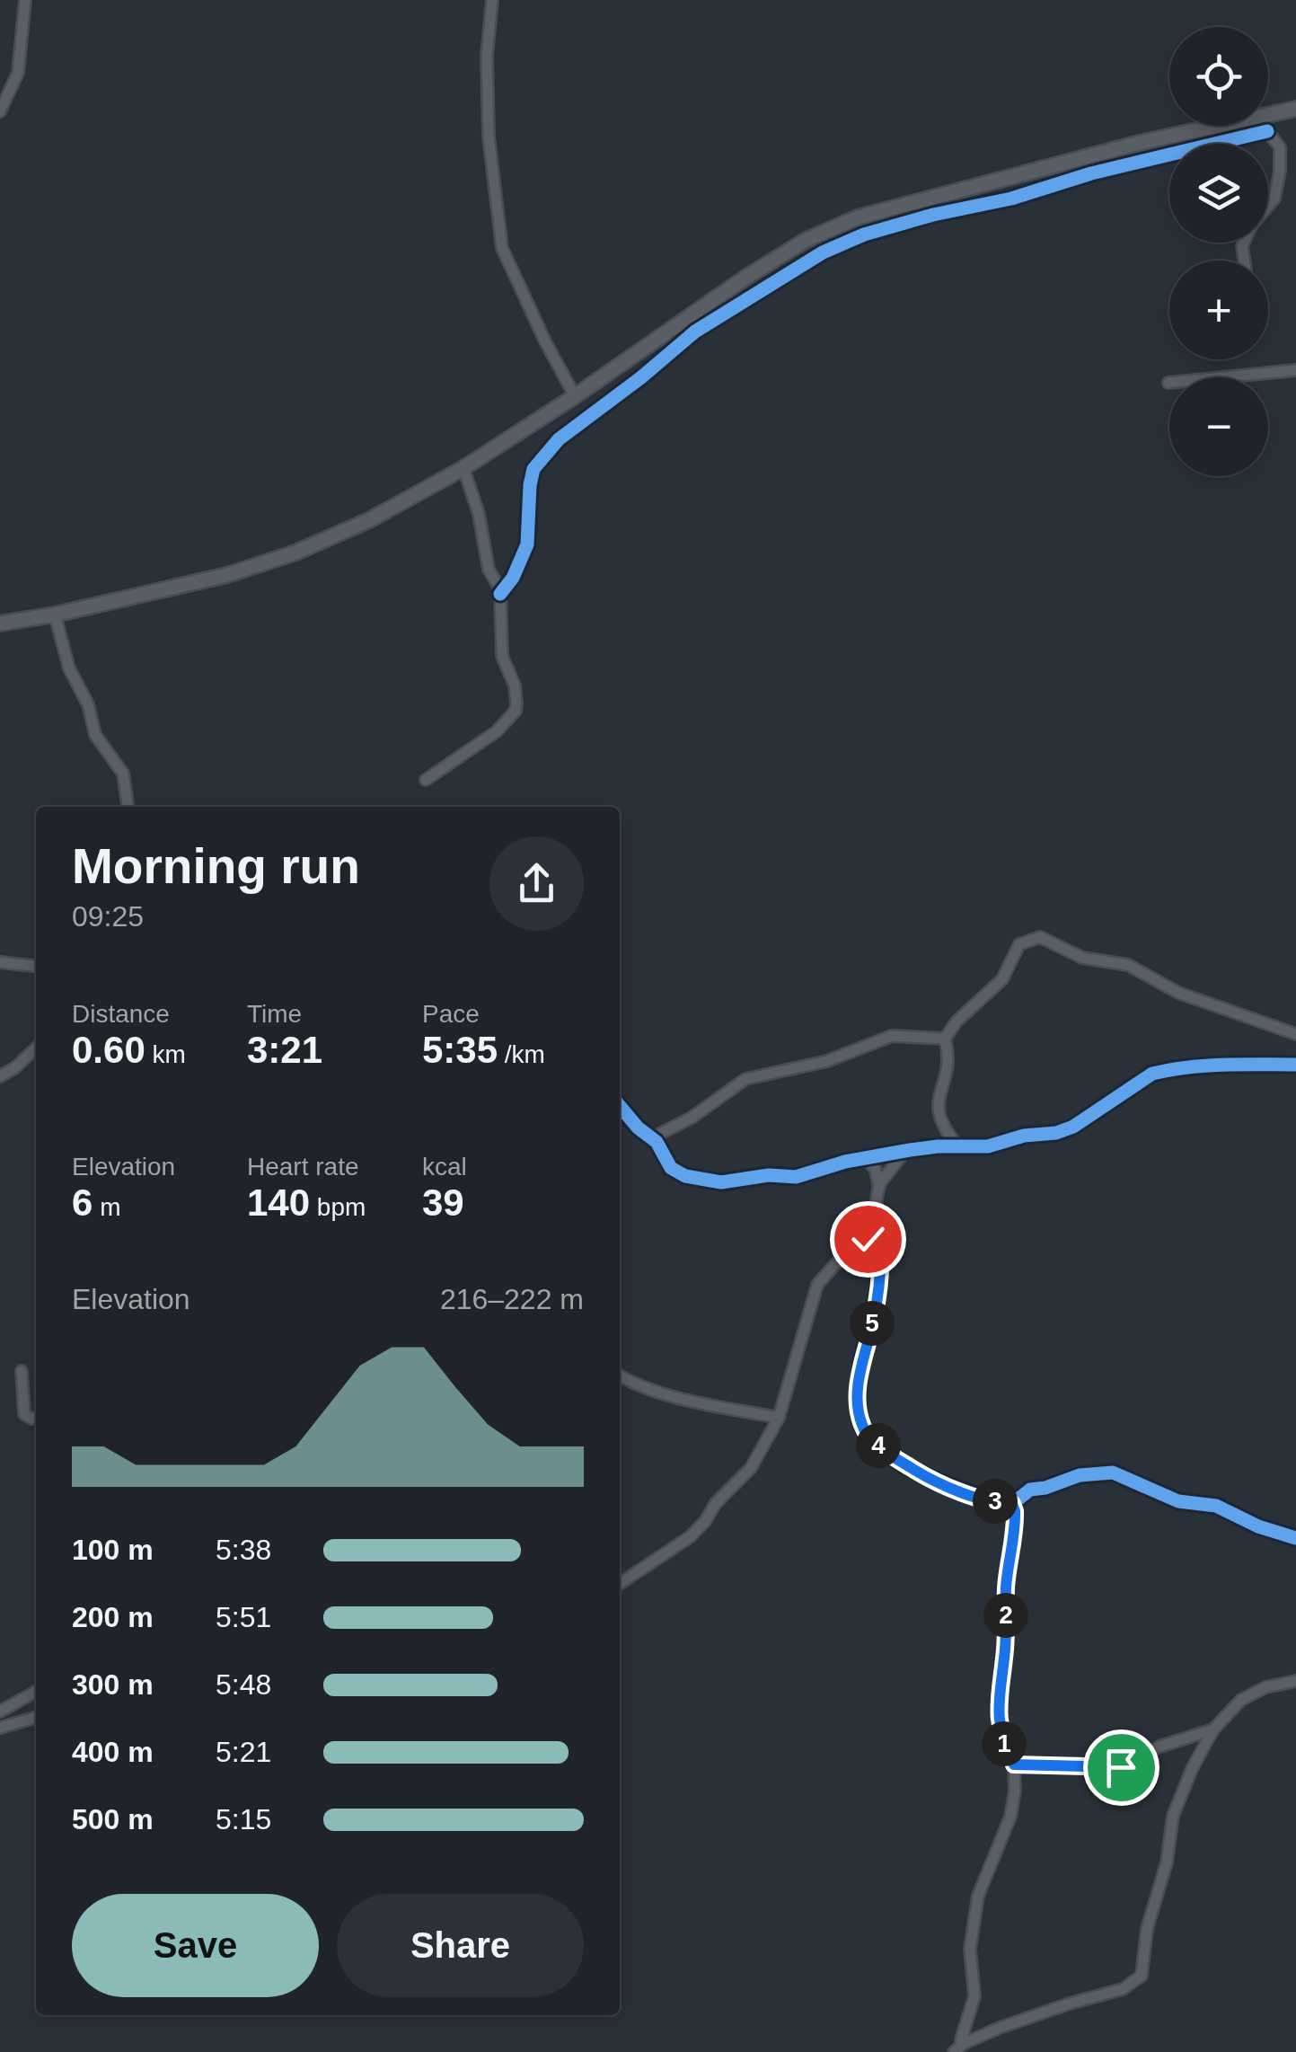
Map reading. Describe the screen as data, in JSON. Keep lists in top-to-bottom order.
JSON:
{
  "page": {
    "map_buttons": ["+", "−"],
    "heading": ["Morning run", "09:25"],
    "stats": [
      ["Distance", "0.60 km"],
      ["Time", "3:21"],
      ["Pace", "5:35 /km"],
      ["Elevation", "6 m"],
      ["Heart rate", "140 bpm"],
      ["kcal", "39"]
    ],
    "chart": ["Elevation", "216–222 m"],
    "pins": [
      "5",
      "4",
      "3",
      "2",
      "1"
    ],
    "list": [
      {
        "name": "100 m",
        "note": "5:38"
      },
      {
        "name": "200 m",
        "note": "5:51"
      },
      {
        "name": "300 m",
        "note": "5:48"
      },
      {
        "name": "400 m",
        "note": "5:21"
      },
      {
        "name": "500 m",
        "note": "5:15"
      }
    ],
    "buttons": ["Save", "Share"]
  }
}
